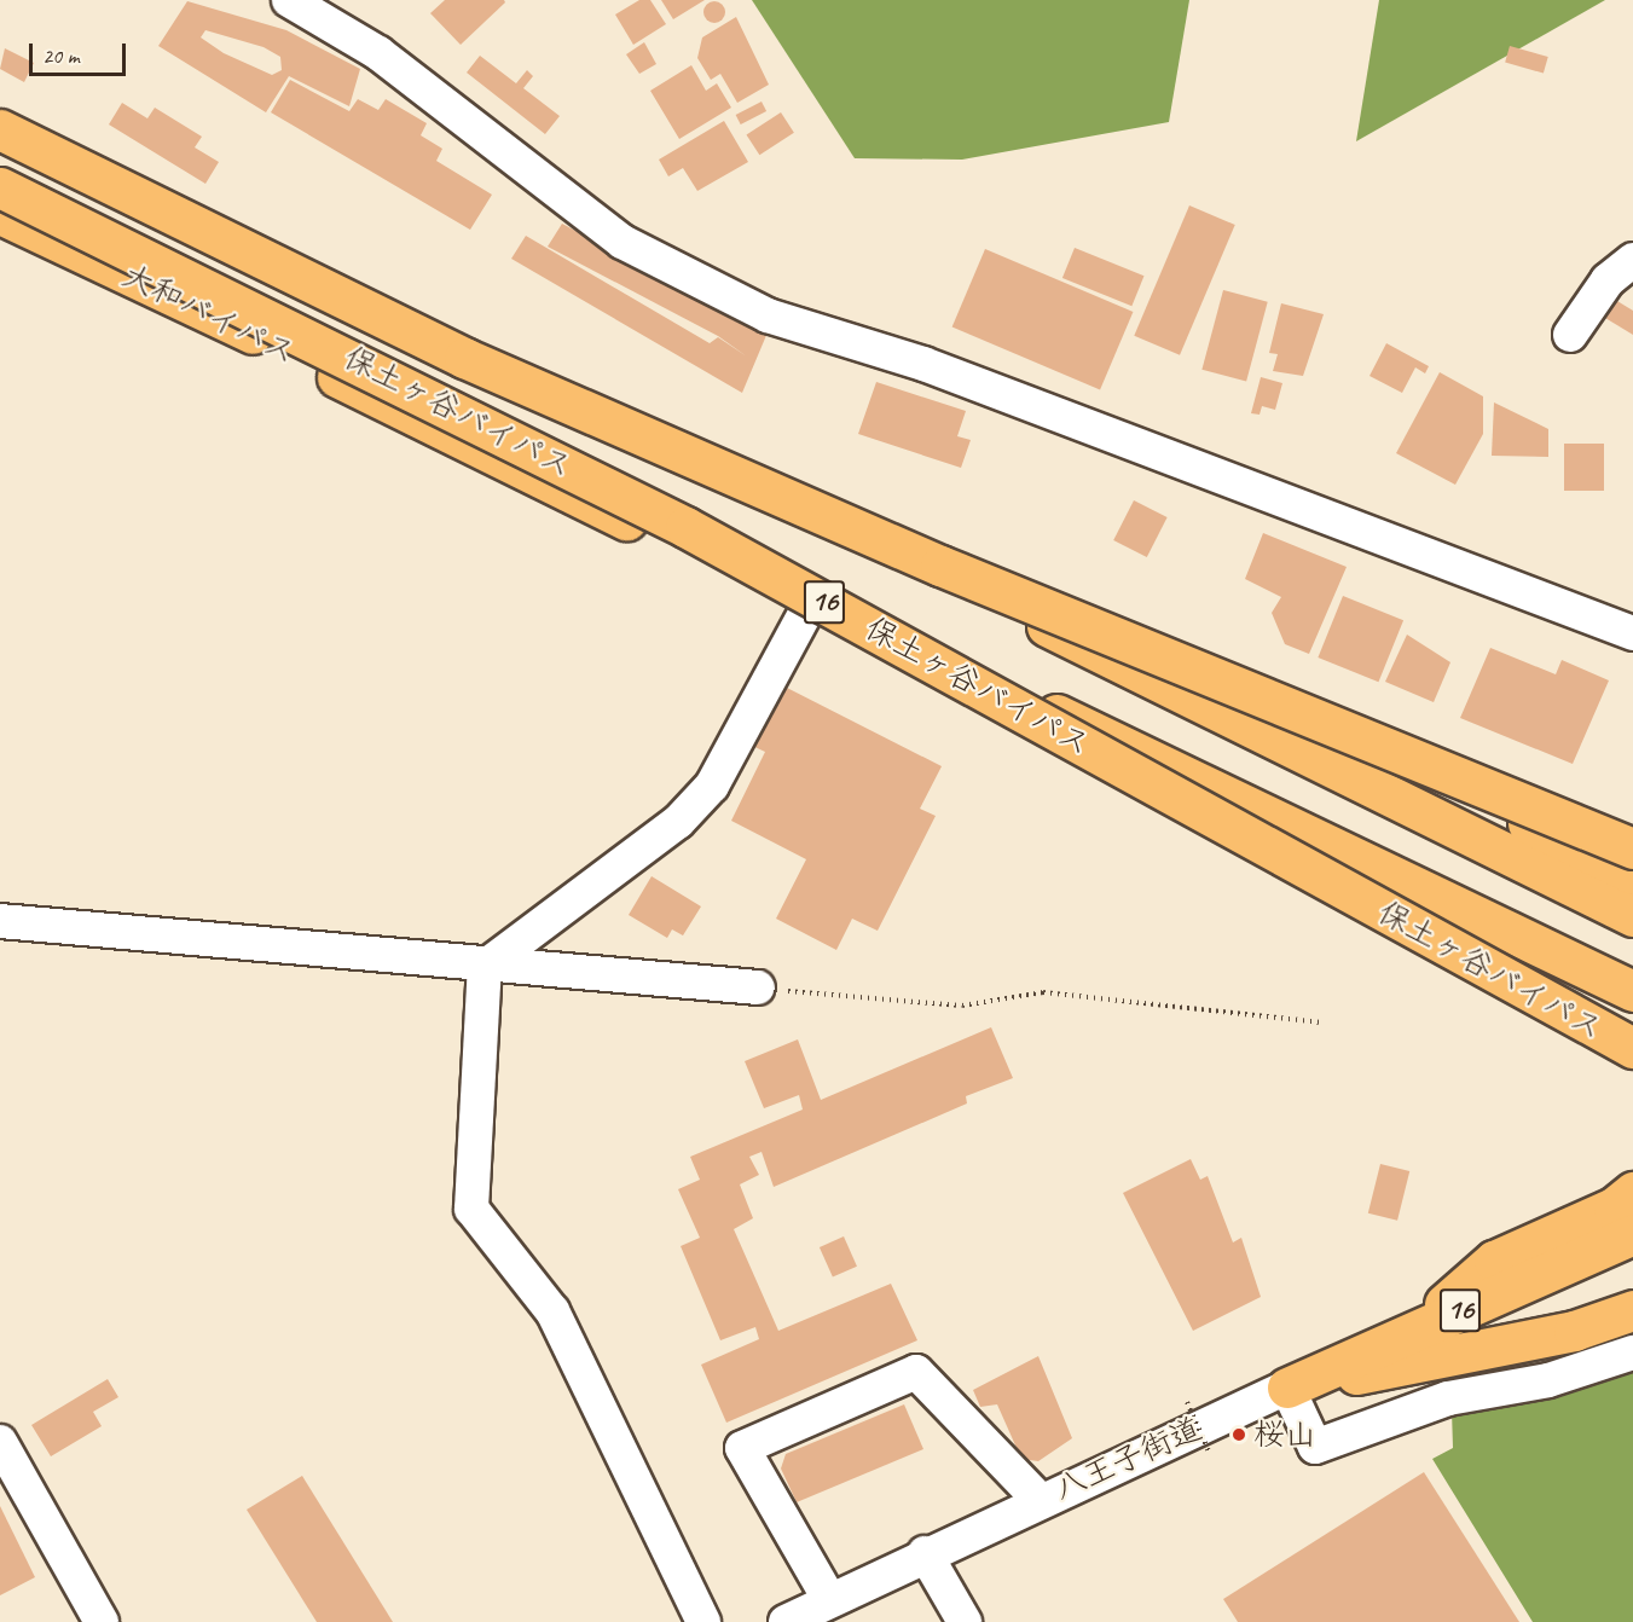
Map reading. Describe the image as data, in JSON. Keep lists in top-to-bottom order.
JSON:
{
  "streets": {
    "highway": [
      "大和バイパス",
      "保土ヶ谷バイパス",
      "16",
      "八王子街道"
    ]
  },
  "crossings": [
    ["大和バイパス", "16"],
    ["保土ヶ谷バイパス", "16"],
    ["16", "八王子街道"]
  ],
  "places": ["桜山"],
  "scale_bar": "20 m"
}
